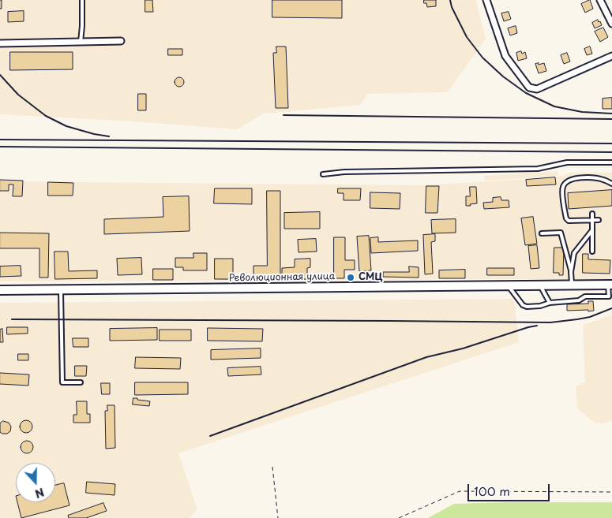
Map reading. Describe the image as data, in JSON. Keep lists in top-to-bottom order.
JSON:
{
  "streets": {
    "main road": ["Революционная улица"]
  },
  "places": ["СМЦ"],
  "scale_bar": "100 m",
  "north": "bottom"
}
